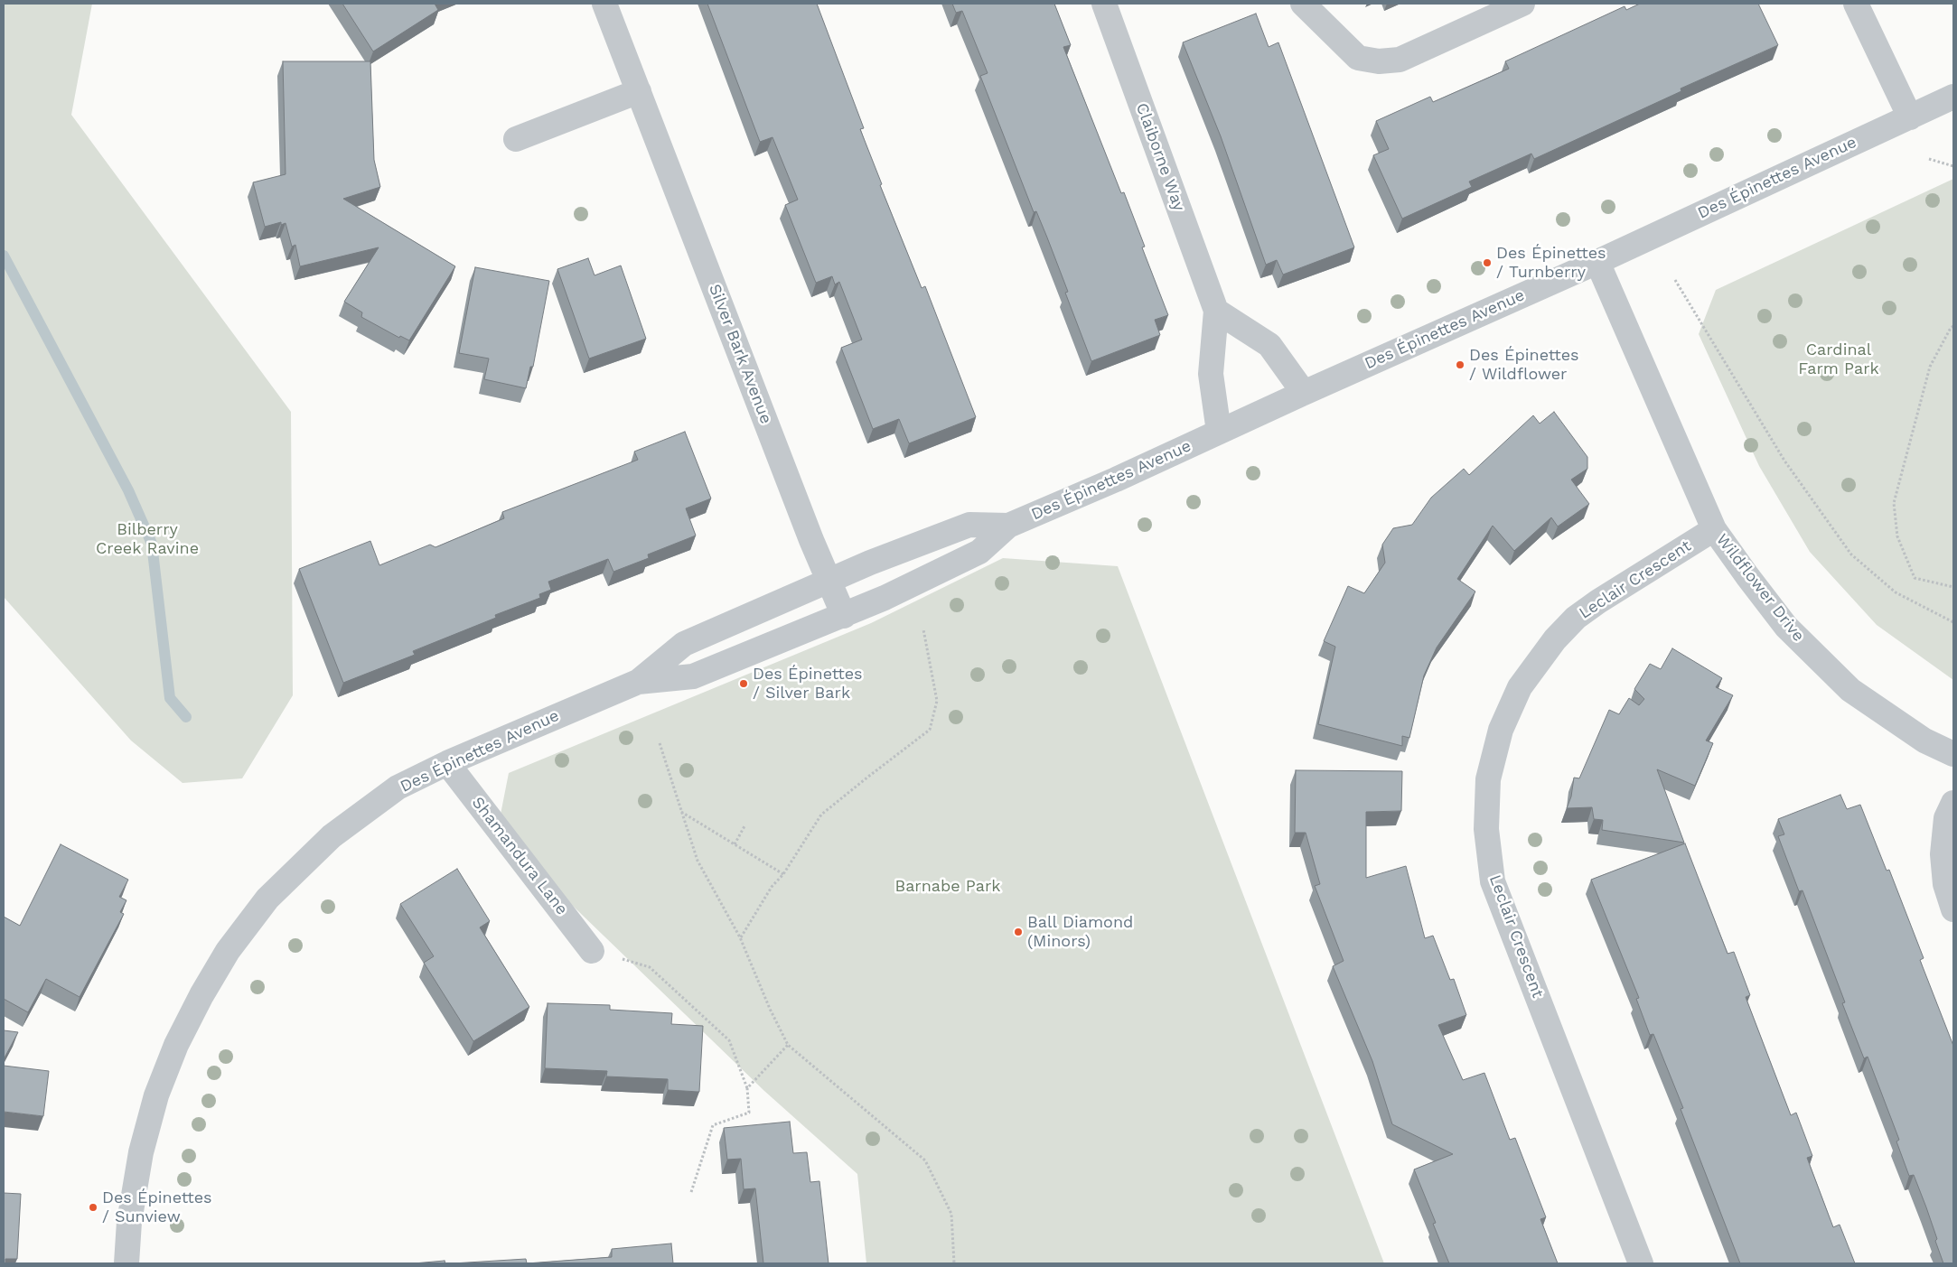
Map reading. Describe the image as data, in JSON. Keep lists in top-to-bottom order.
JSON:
{
  "streets": {
    "street": [
      "Claiborne Way",
      "Des Épinettes Avenue",
      "Silver Bark Avenue",
      "Leclair Crescent",
      "Wildflower Drive",
      "Shamandura Lane"
    ]
  },
  "crossings": [
    ["Claiborne Way", "Des Épinettes Avenue"],
    ["Des Épinettes Avenue", "Silver Bark Avenue"],
    ["Des Épinettes Avenue", "Wildflower Drive"],
    ["Des Épinettes Avenue", "Shamandura Lane"],
    ["Leclair Crescent", "Wildflower Drive"]
  ],
  "parks": ["Cardinal Farm Park", "Bilberry Creek Ravine", "Barnabe Park"],
  "places": [
    "Des Épinettes / Turnberry",
    "Des Épinettes / Wildflower",
    "Des Épinettes / Silver Bark",
    "Ball Diamond (Minors)",
    "Des Épinettes / Sunview"
  ]
}
